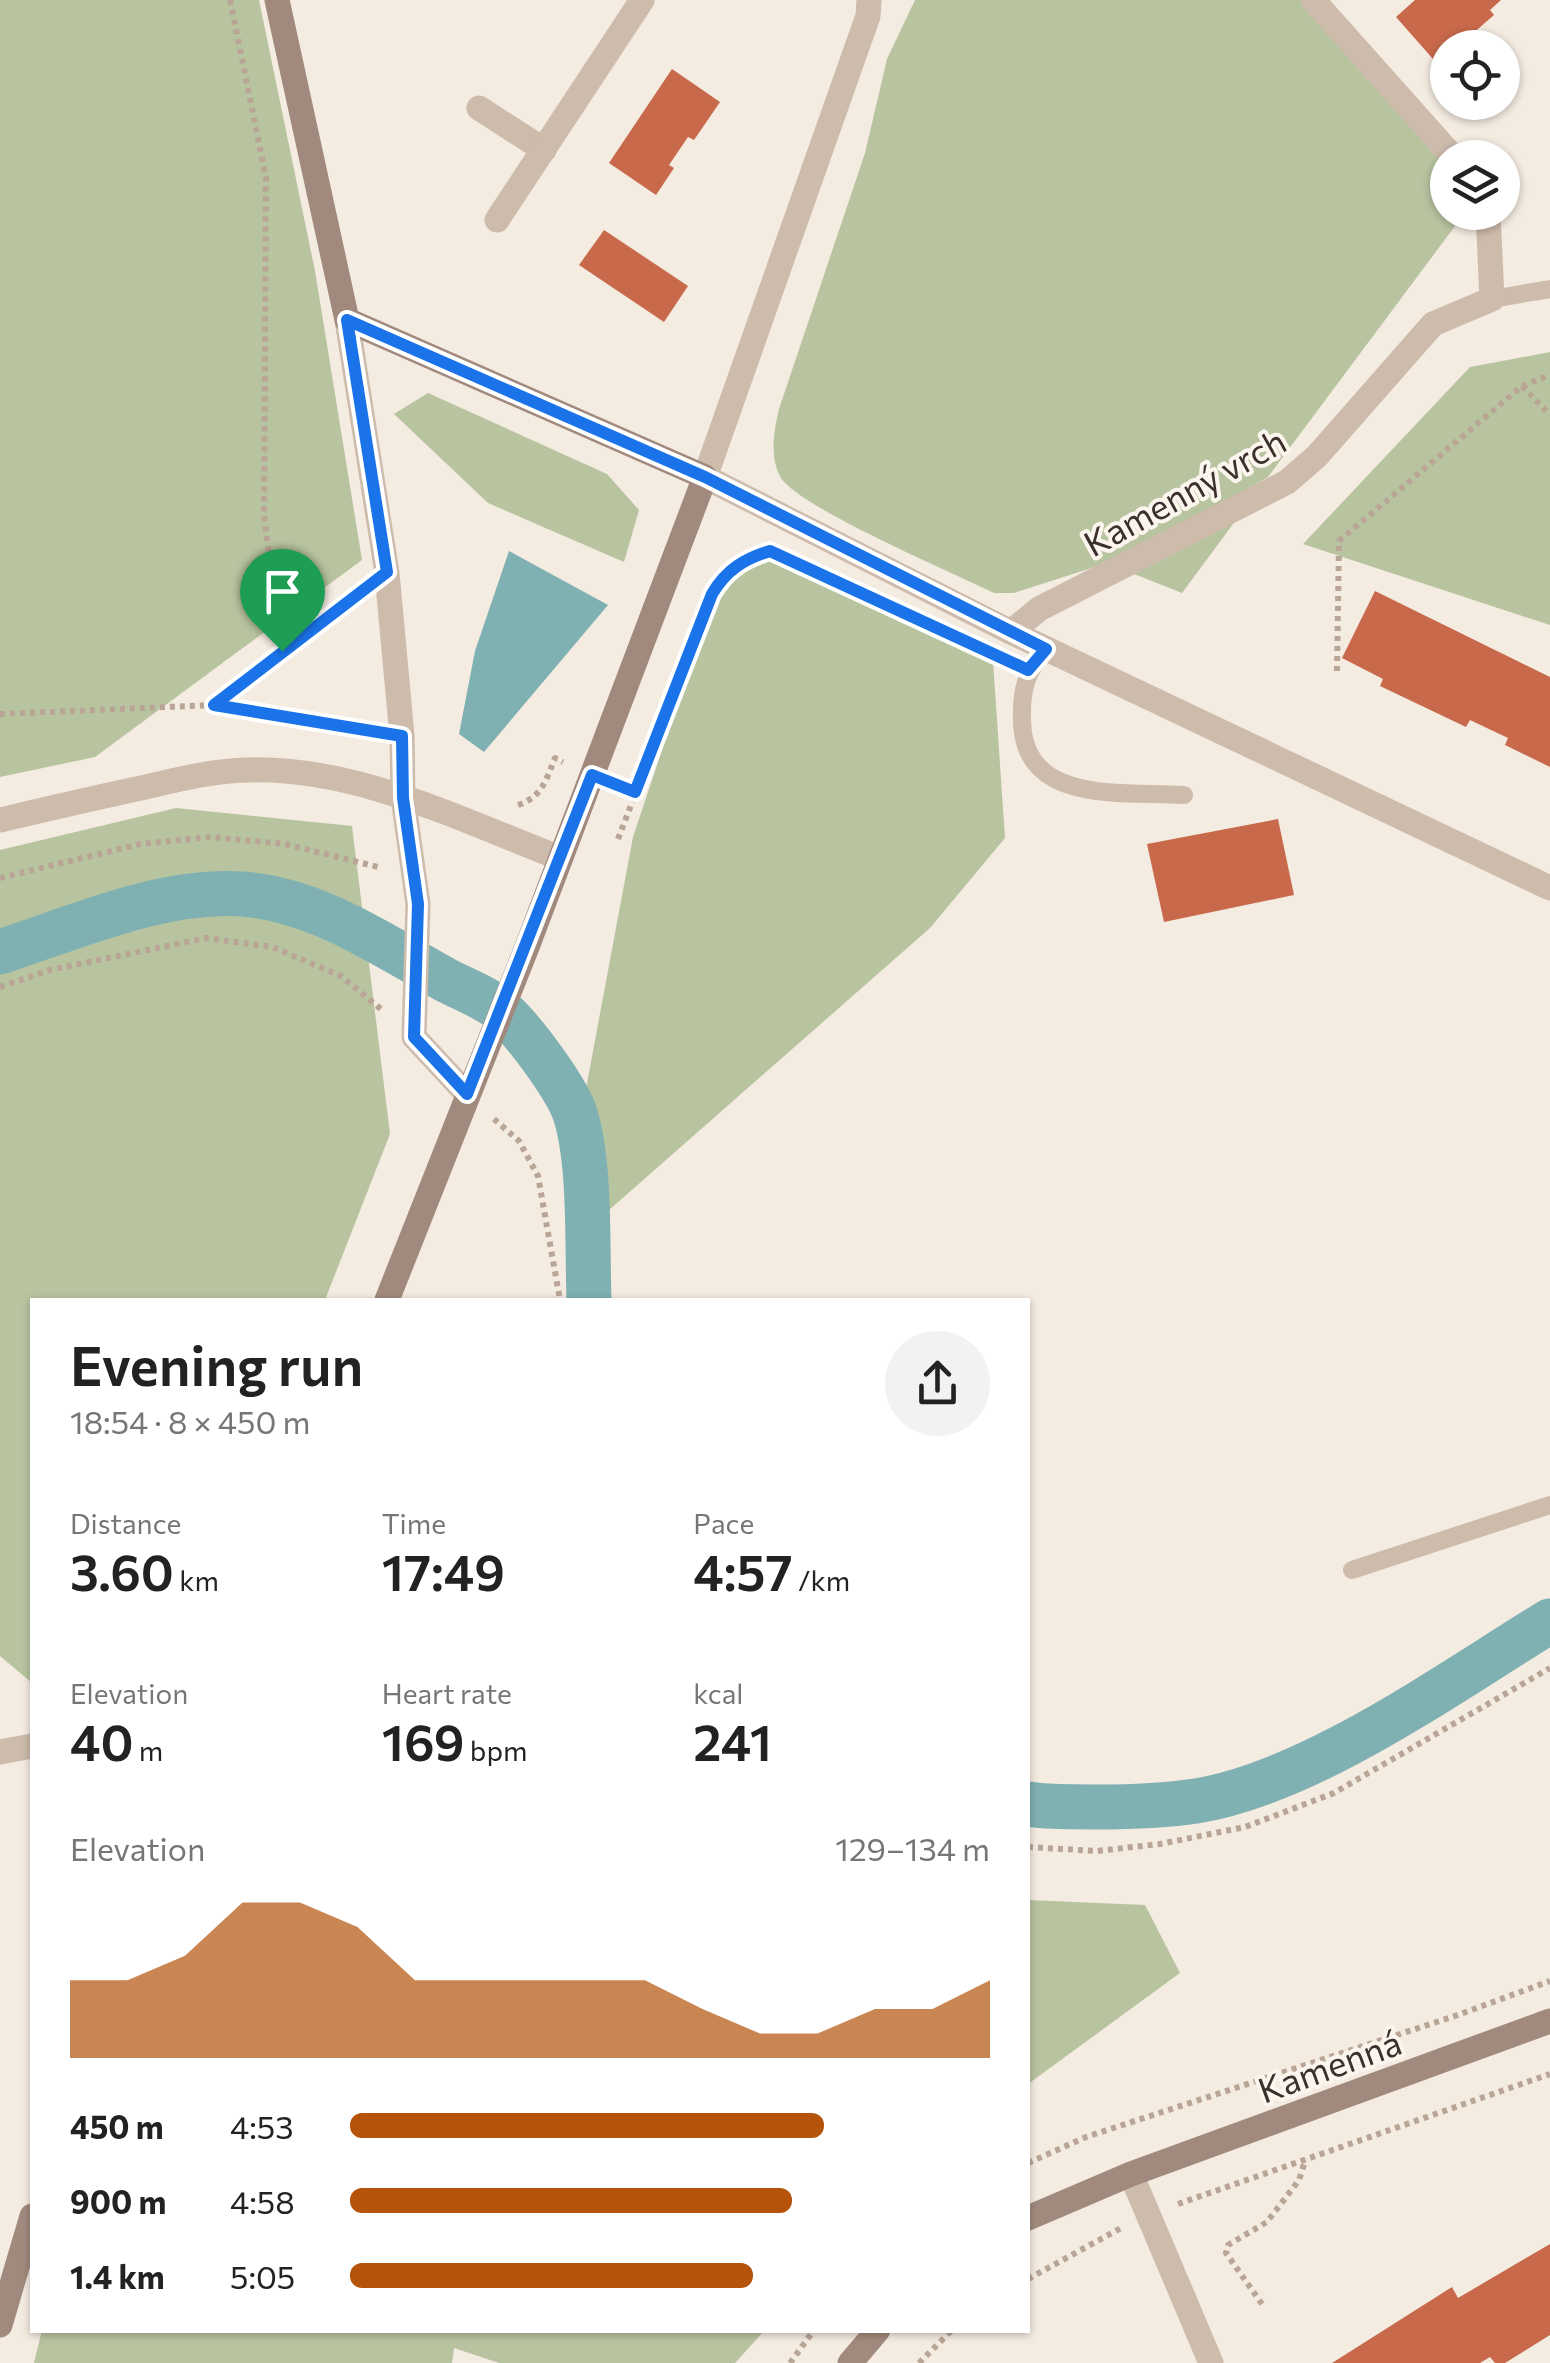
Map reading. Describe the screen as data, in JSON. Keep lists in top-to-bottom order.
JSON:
{
  "streets": {
    "street": ["Kamenný vrch", "Kamenná"]
  },
  "page": {
    "heading": ["Evening run", "18:54 · 8 × 450 m"],
    "stats": [
      ["Distance", "3.60 km"],
      ["Time", "17:49"],
      ["Pace", "4:57 /km"],
      ["Elevation", "40 m"],
      ["Heart rate", "169 bpm"],
      ["kcal", "241"]
    ],
    "chart": ["Elevation", "129–134 m"],
    "list": [
      {
        "name": "450 m",
        "note": "4:53"
      },
      {
        "name": "900 m",
        "note": "4:58"
      },
      {
        "name": "1.4 km",
        "note": "5:05"
      }
    ]
  }
}
